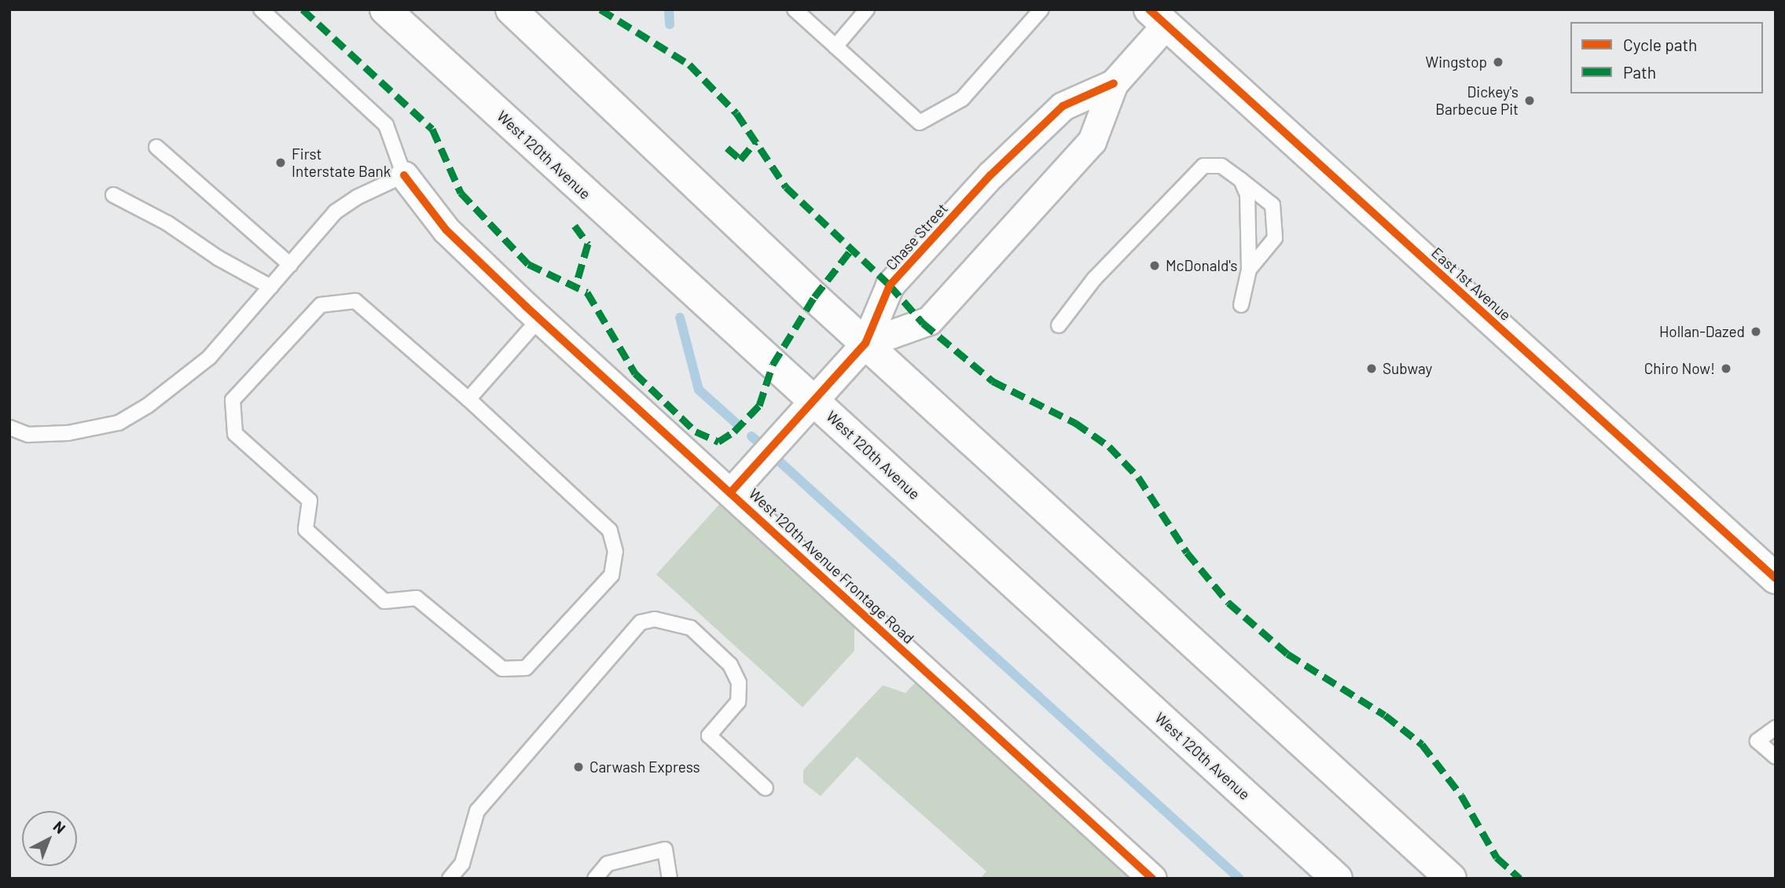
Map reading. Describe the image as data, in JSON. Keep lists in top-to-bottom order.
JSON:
{
  "streets": {
    "main road": ["West 120th Avenue", "East 1st Avenue"],
    "street": ["Chase Street", "West 120th Avenue Frontage Road"]
  },
  "crossings": [
    ["West 120th Avenue", "Chase Street"],
    ["Chase Street", "East 1st Avenue"],
    ["Chase Street", "West 120th Avenue Frontage Road"]
  ],
  "places": [
    "Wingstop",
    "Dickey's Barbecue Pit",
    "First Interstate Bank",
    "McDonald's",
    "Hollan-Dazed",
    "Subway",
    "Chiro Now!",
    "Carwash Express"
  ],
  "legend": ["Cycle path", "Path"],
  "north": "top right"
}
